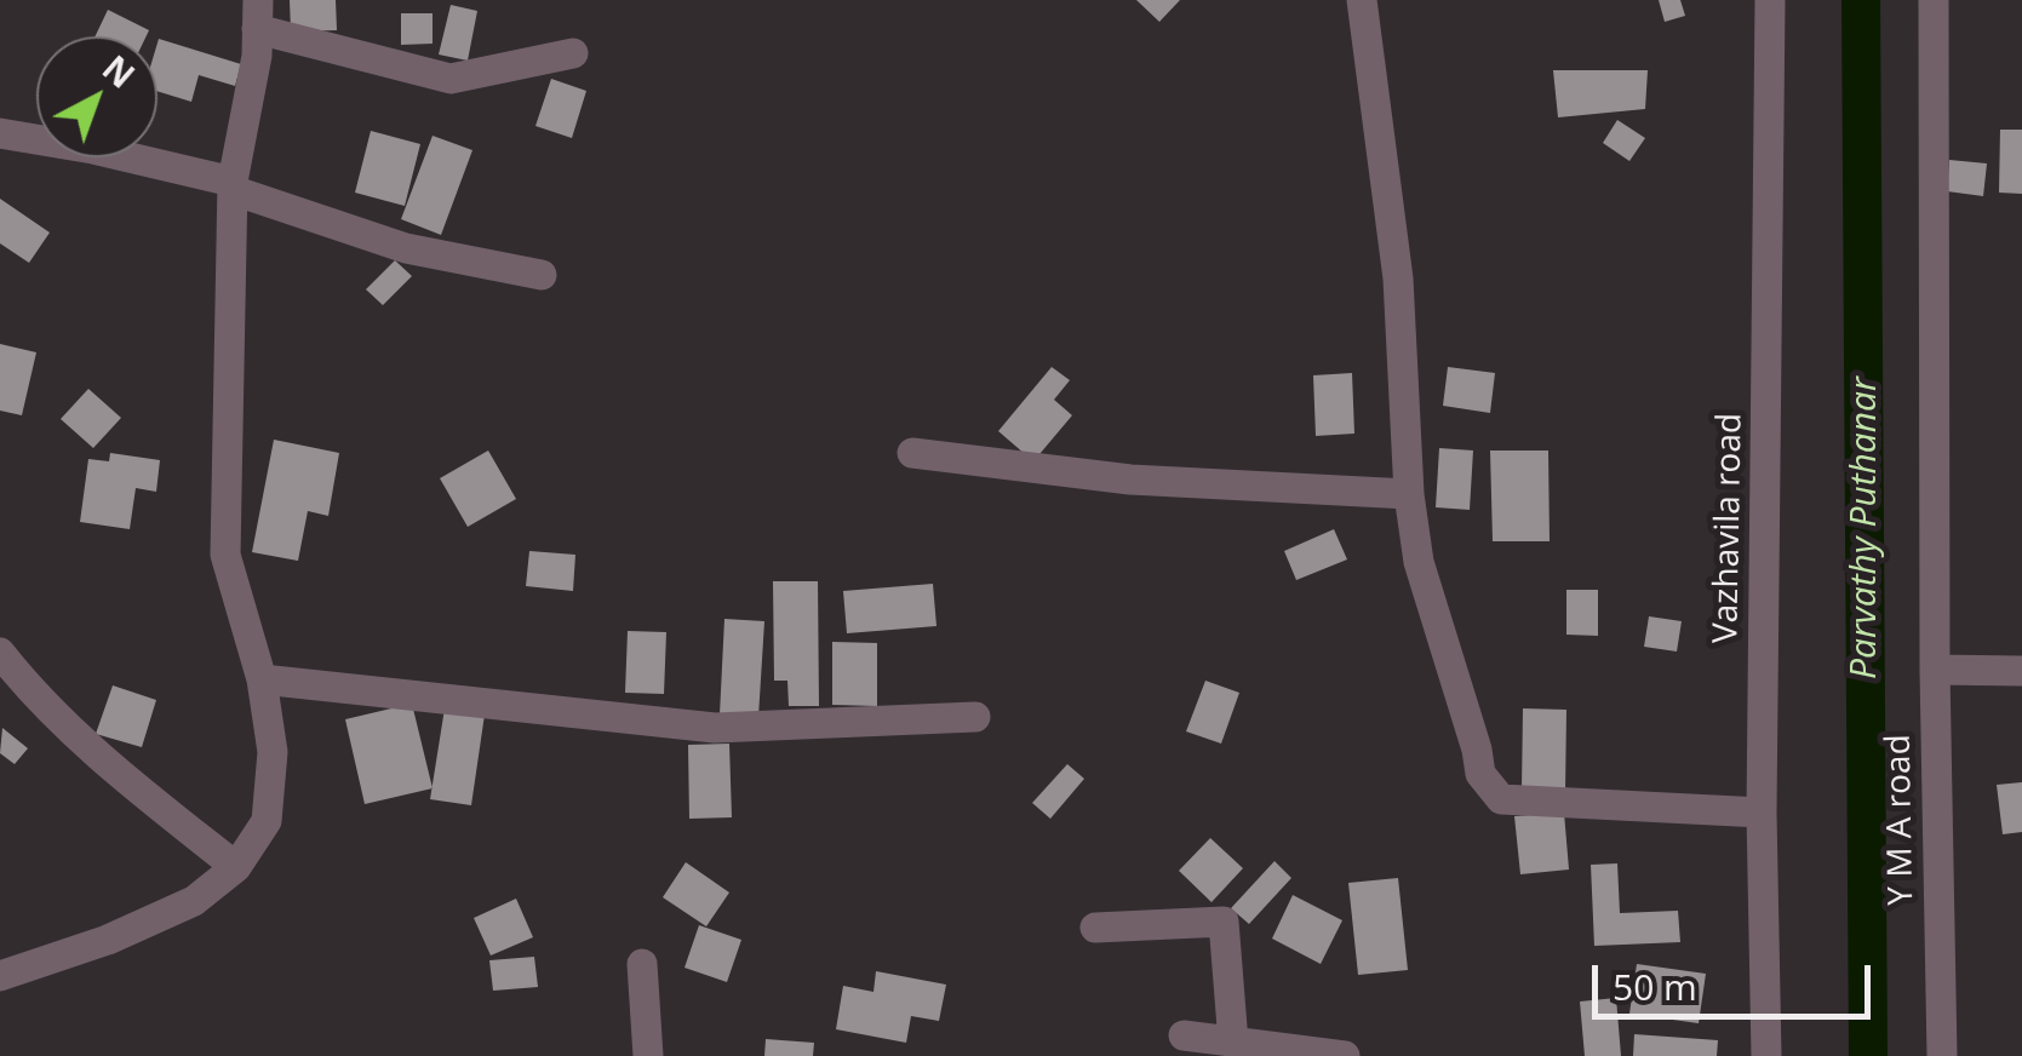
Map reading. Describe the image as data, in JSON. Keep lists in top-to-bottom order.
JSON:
{
  "streets": {
    "street": ["Vazhavila road", "Y M A road"]
  },
  "water": ["Parvathy Puthanar"],
  "scale_bar": "50 m",
  "north": "top right"
}
